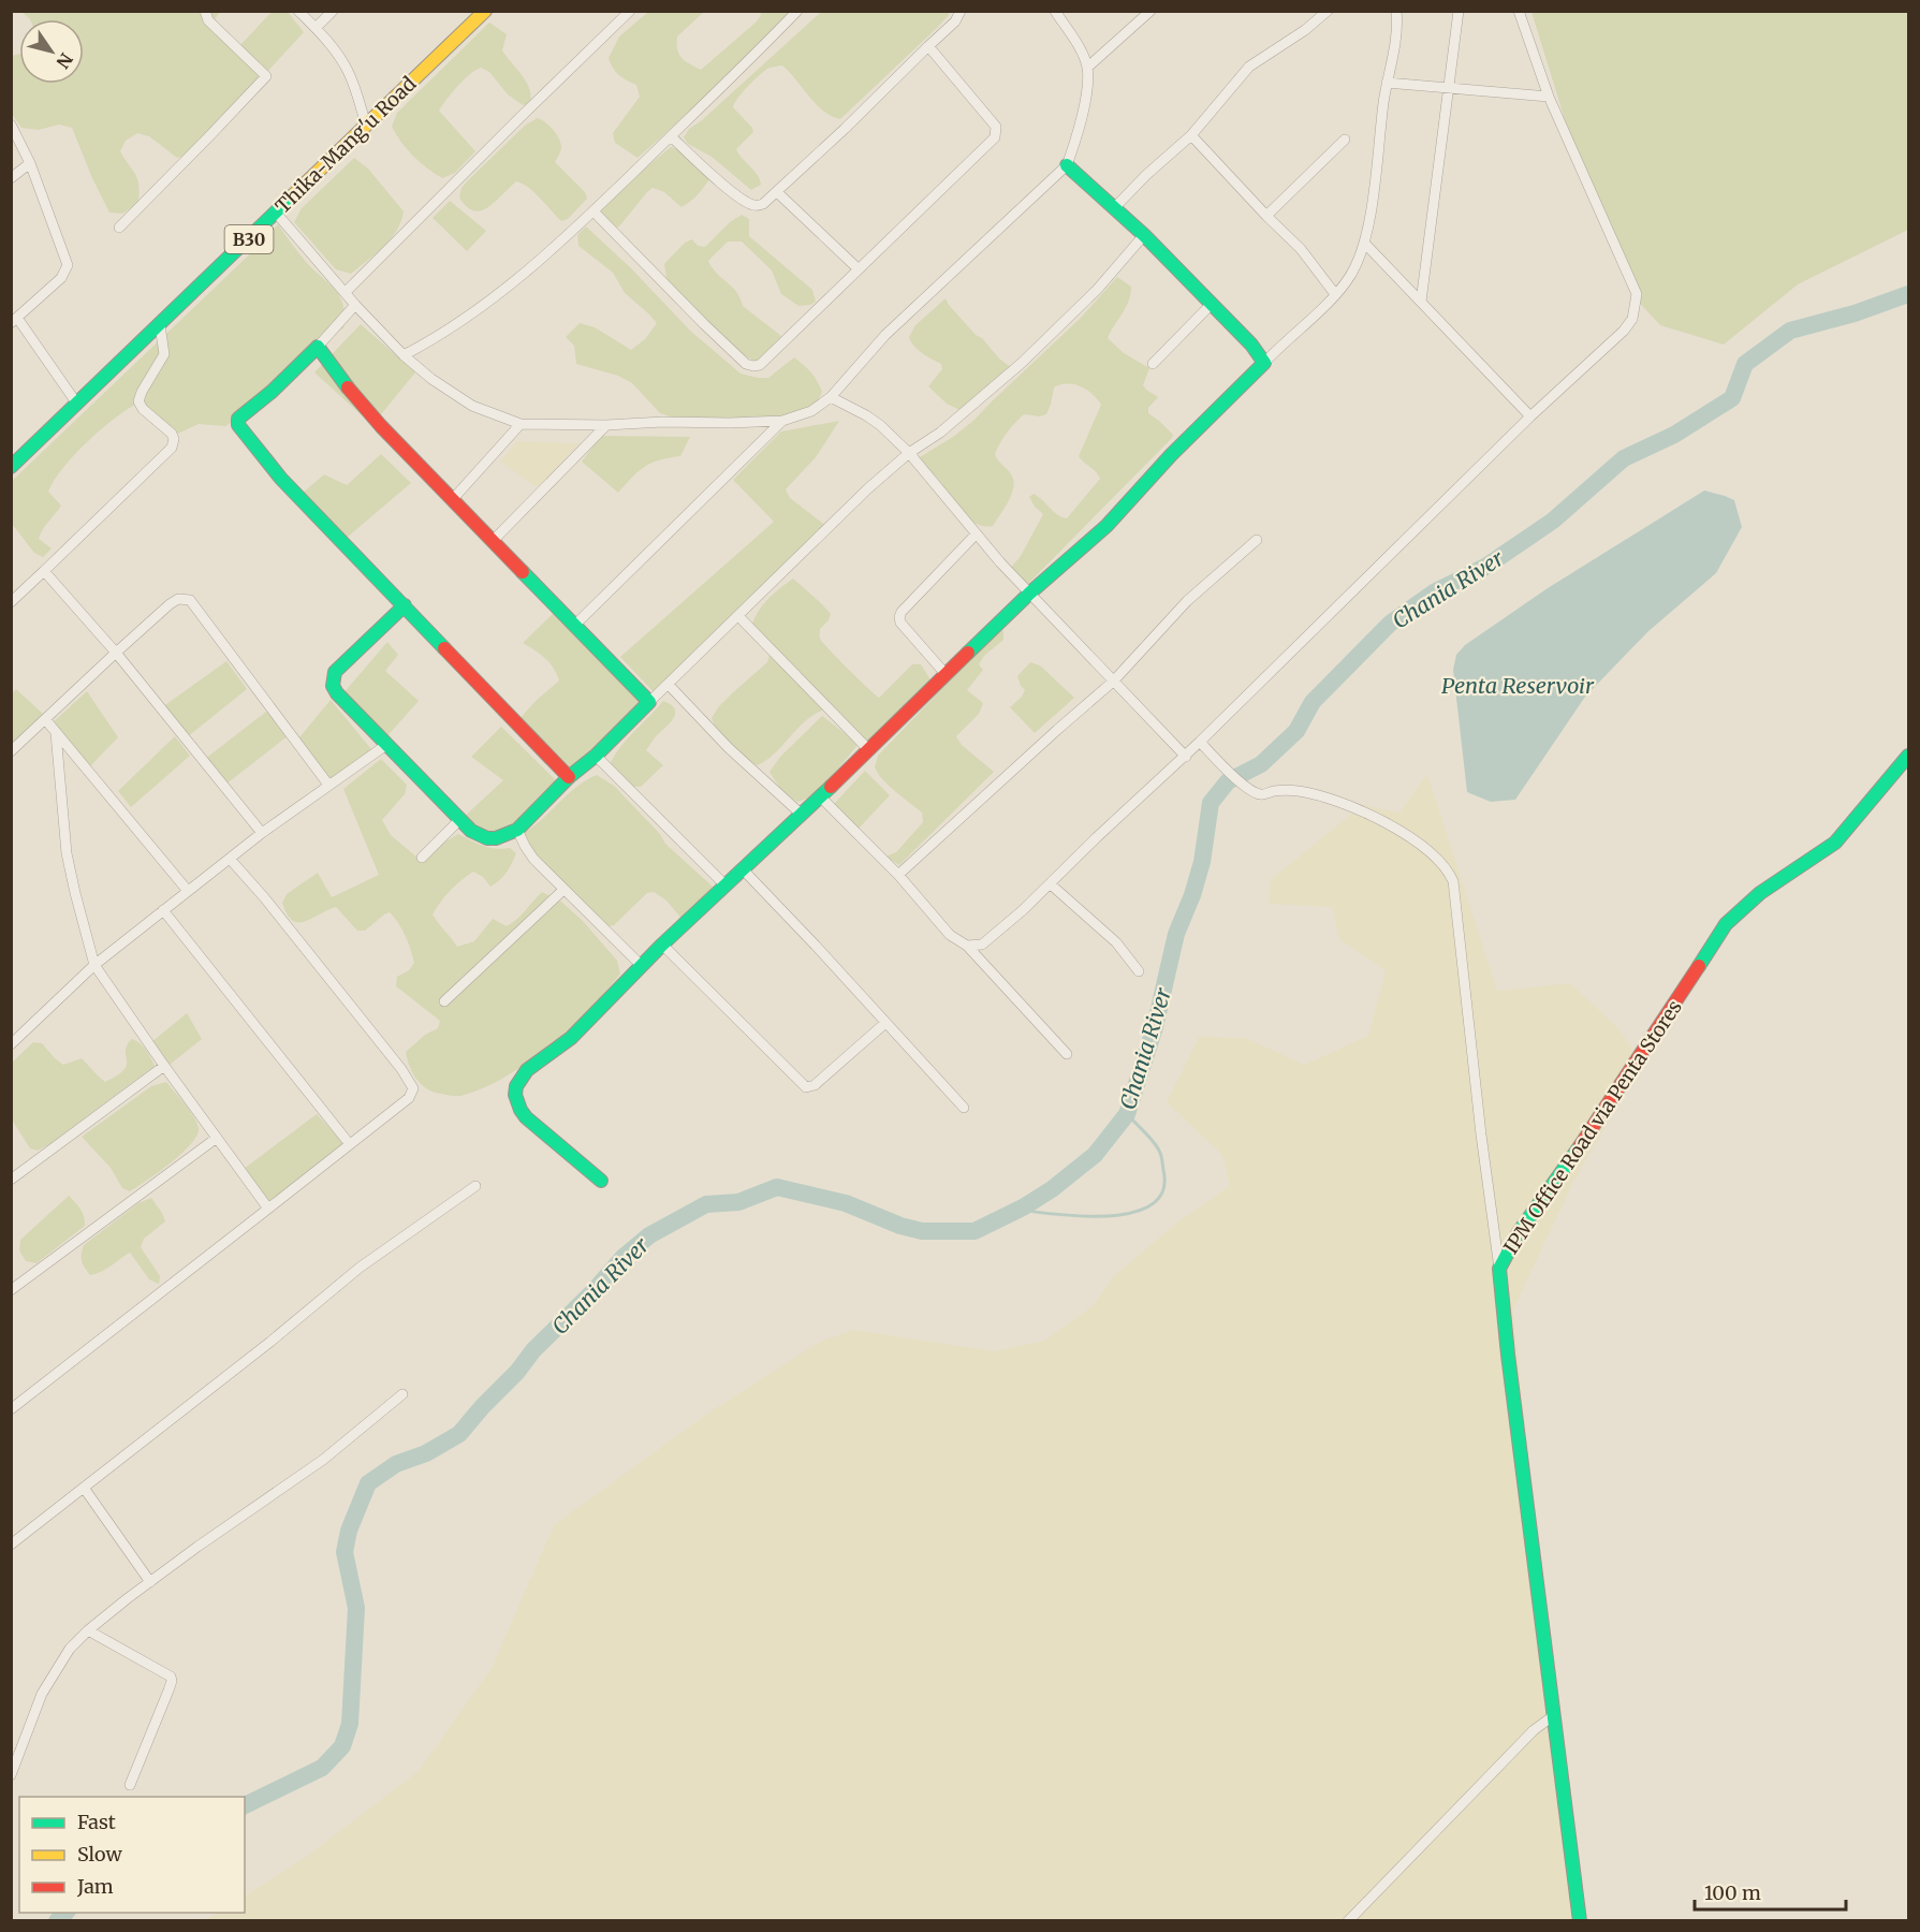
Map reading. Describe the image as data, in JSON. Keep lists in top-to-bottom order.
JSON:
{
  "streets": {
    "main road": ["Thika-Mang'u Road", "B30", "IPM Office Road via Penta Stores"]
  },
  "water": ["Chania River", "Penta Reservoir"],
  "legend": ["Fast", "Slow", "Jam"],
  "scale_bar": "100 m",
  "north": "bottom right"
}
